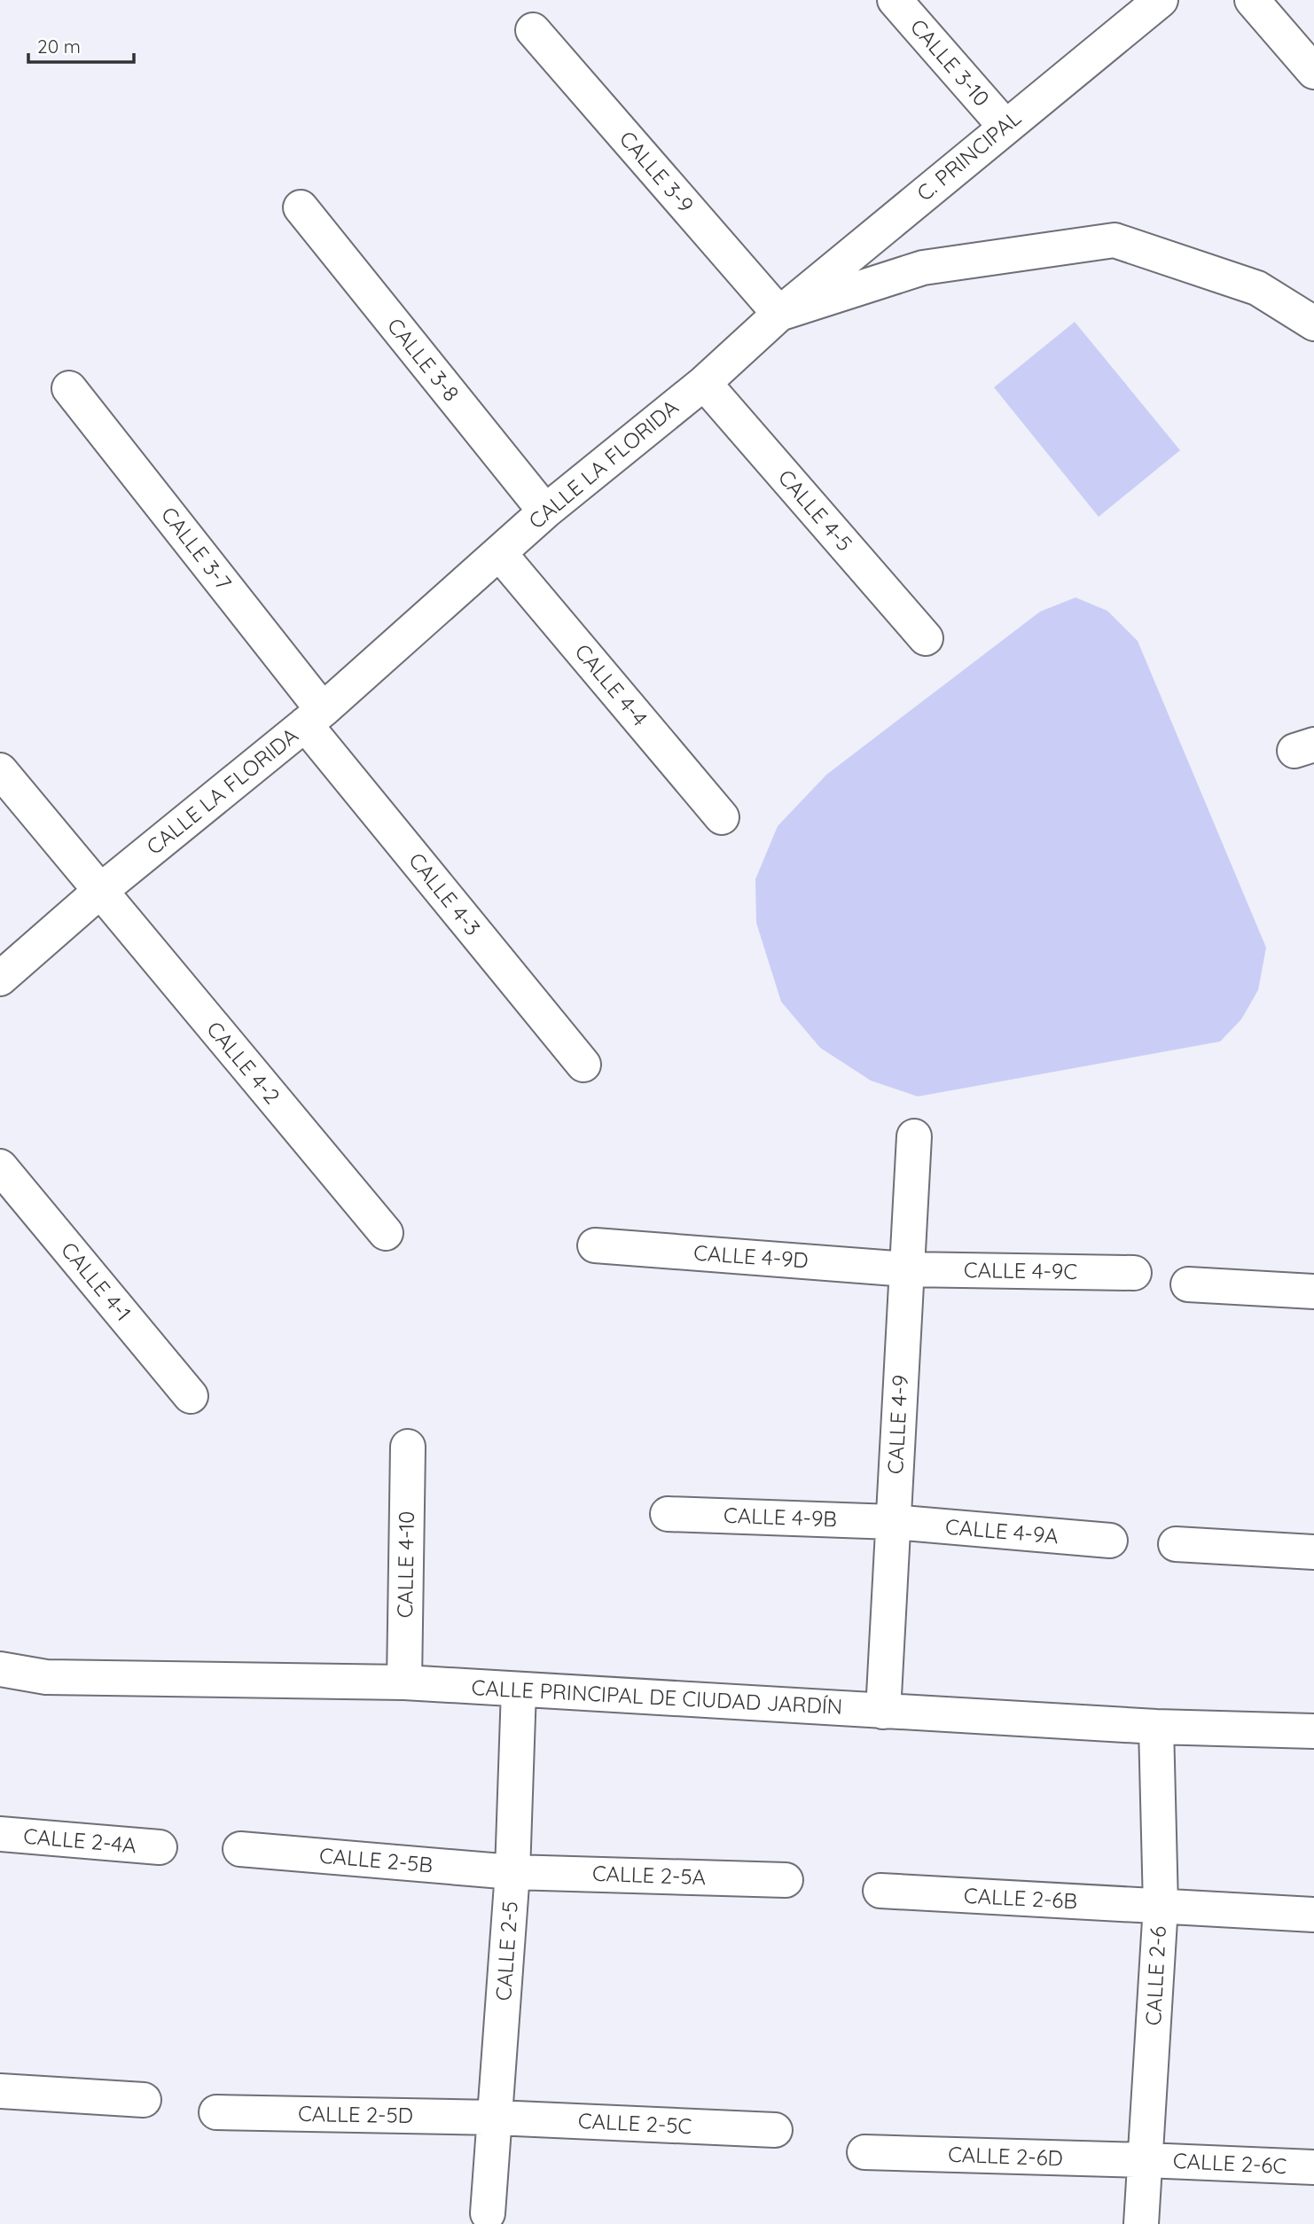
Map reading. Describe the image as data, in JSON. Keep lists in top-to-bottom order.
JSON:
{
  "streets": {
    "street": [
      "CALLE 3-10",
      "C. PRINCIPAL",
      "CALLE 3-9",
      "CALLE 3-8",
      "CALLE LA FLORIDA",
      "CALLE 4-5",
      "CALLE 3-7",
      "CALLE 4-4",
      "CALLE 4-3",
      "CALLE 4-2",
      "CALLE 4-9D",
      "CALLE 4-9C",
      "CALLE 4-1",
      "CALLE 4-9",
      "CALLE 4-9B",
      "CALLE 4-9A",
      "CALLE 4-10",
      "CALLE PRINCIPAL DE CIUDAD JARDÍN",
      "CALLE 2-4A",
      "CALLE 2-5B",
      "CALLE 2-5A",
      "CALLE 2-6B",
      "CALLE 2-5",
      "CALLE 2-6",
      "CALLE 2-5D",
      "CALLE 2-5C",
      "CALLE 2-6D",
      "CALLE 2-6C"
    ]
  },
  "crossings": [
    ["CALLE 3-10", "C. PRINCIPAL"],
    ["C. PRINCIPAL", "CALLE 3-9"],
    ["C. PRINCIPAL", "CALLE LA FLORIDA"],
    ["CALLE 3-9", "CALLE LA FLORIDA"],
    ["CALLE 3-8", "CALLE LA FLORIDA"],
    ["CALLE LA FLORIDA", "CALLE 4-5"],
    ["CALLE LA FLORIDA", "CALLE 3-7"],
    ["CALLE LA FLORIDA", "CALLE 4-4"],
    ["CALLE LA FLORIDA", "CALLE 4-3"],
    ["CALLE LA FLORIDA", "CALLE 4-2"],
    ["CALLE 3-7", "CALLE 4-3"],
    ["CALLE 4-9D", "CALLE 4-9C"],
    ["CALLE 4-9D", "CALLE 4-9"],
    ["CALLE 4-9C", "CALLE 4-9"],
    ["CALLE 4-9", "CALLE 4-9B"],
    ["CALLE 4-9", "CALLE 4-9A"],
    ["CALLE 4-9", "CALLE PRINCIPAL DE CIUDAD JARDÍN"],
    ["CALLE 4-9B", "CALLE 4-9A"],
    ["CALLE 4-10", "CALLE PRINCIPAL DE CIUDAD JARDÍN"],
    ["CALLE PRINCIPAL DE CIUDAD JARDÍN", "CALLE 2-5"],
    ["CALLE PRINCIPAL DE CIUDAD JARDÍN", "CALLE 2-6"],
    ["CALLE 2-5B", "CALLE 2-5A"],
    ["CALLE 2-5B", "CALLE 2-5"],
    ["CALLE 2-5A", "CALLE 2-5"],
    ["CALLE 2-6B", "CALLE 2-6"],
    ["CALLE 2-5", "CALLE 2-5D"],
    ["CALLE 2-5", "CALLE 2-5C"],
    ["CALLE 2-6", "CALLE 2-6D"],
    ["CALLE 2-6", "CALLE 2-6C"],
    ["CALLE 2-5D", "CALLE 2-5C"],
    ["CALLE 2-6D", "CALLE 2-6C"]
  ],
  "scale_bar": "20 m"
}
